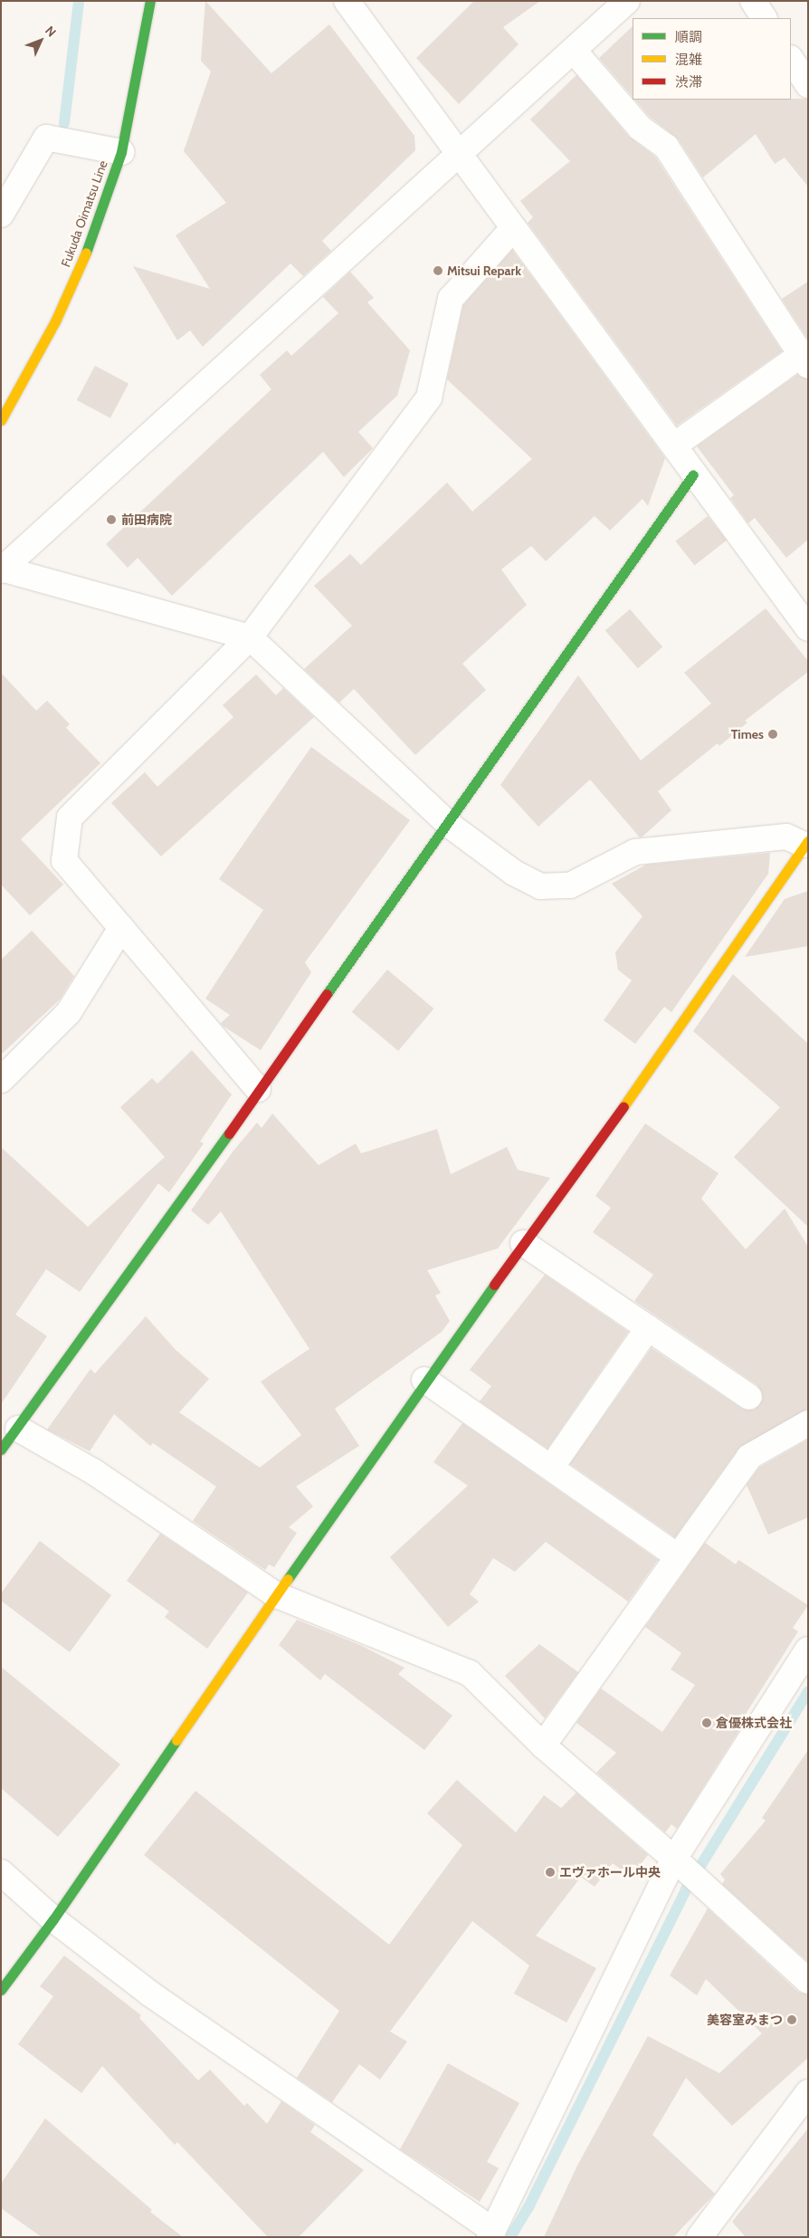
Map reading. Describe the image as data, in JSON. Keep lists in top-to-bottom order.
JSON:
{
  "streets": {
    "street": ["Fukuda Oimatsu Line"]
  },
  "places": [
    "Mitsui Repark",
    "前田病院",
    "Times",
    "倉優株式会社",
    "エヴァホール中央",
    "美容室みまつ"
  ],
  "legend": ["順調", "混雑", "渋滞"],
  "north": "top right"
}
